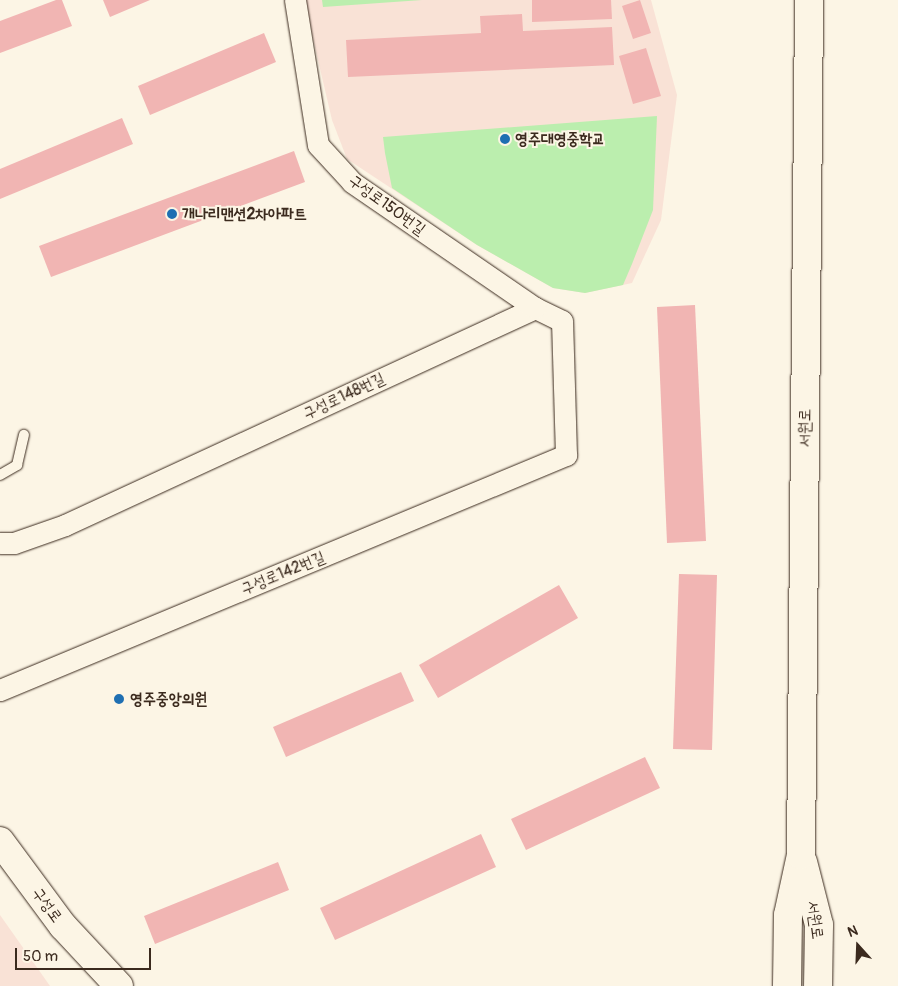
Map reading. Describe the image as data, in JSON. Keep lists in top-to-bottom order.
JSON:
{
  "streets": {
    "main road": ["서원로", "구성로"],
    "street": ["구성로150번길", "구성로148번길", "구성로142번길"]
  },
  "crossings": [
    ["구성로150번길", "구성로148번길"],
    ["구성로150번길", "구성로142번길"],
    ["구성로148번길", "구성로142번길"]
  ],
  "places": ["영주대영중학교", "개나리맨션2차아파트", "영주중앙의원"],
  "scale_bar": "50 m",
  "north": "top"
}
